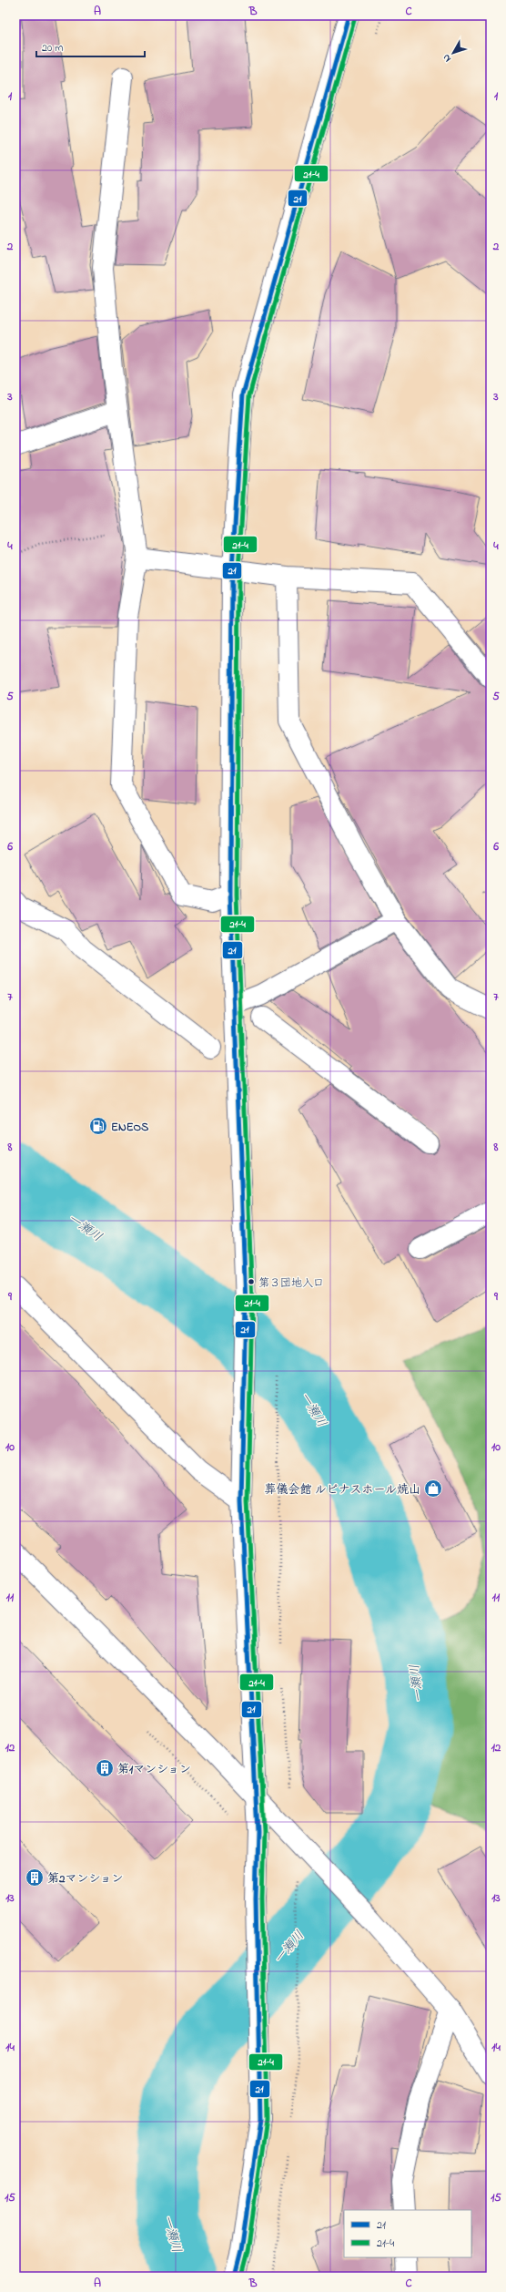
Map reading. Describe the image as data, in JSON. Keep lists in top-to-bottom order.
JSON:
{
  "water": ["一瀬川"],
  "places": {
    "fuel station": ["ENEOS"],
    "other": ["第３団地入口"],
    "shop": ["葬儀会館 ルピナスホール焼山"],
    "building": ["第1マンション", "第2マンション"]
  },
  "lines": ["transit line 21", "transit line 21-4"],
  "legend": ["21", "21-4"],
  "scale_bar": "20 m",
  "north": "bottom left",
  "grid": {
    "columns": ["A", "B", "C"],
    "rows": [
      "1",
      "2",
      "3",
      "4",
      "5",
      "6",
      "7",
      "8",
      "9",
      "10",
      "11",
      "12",
      "13",
      "14",
      "15"
    ]
  }
}
